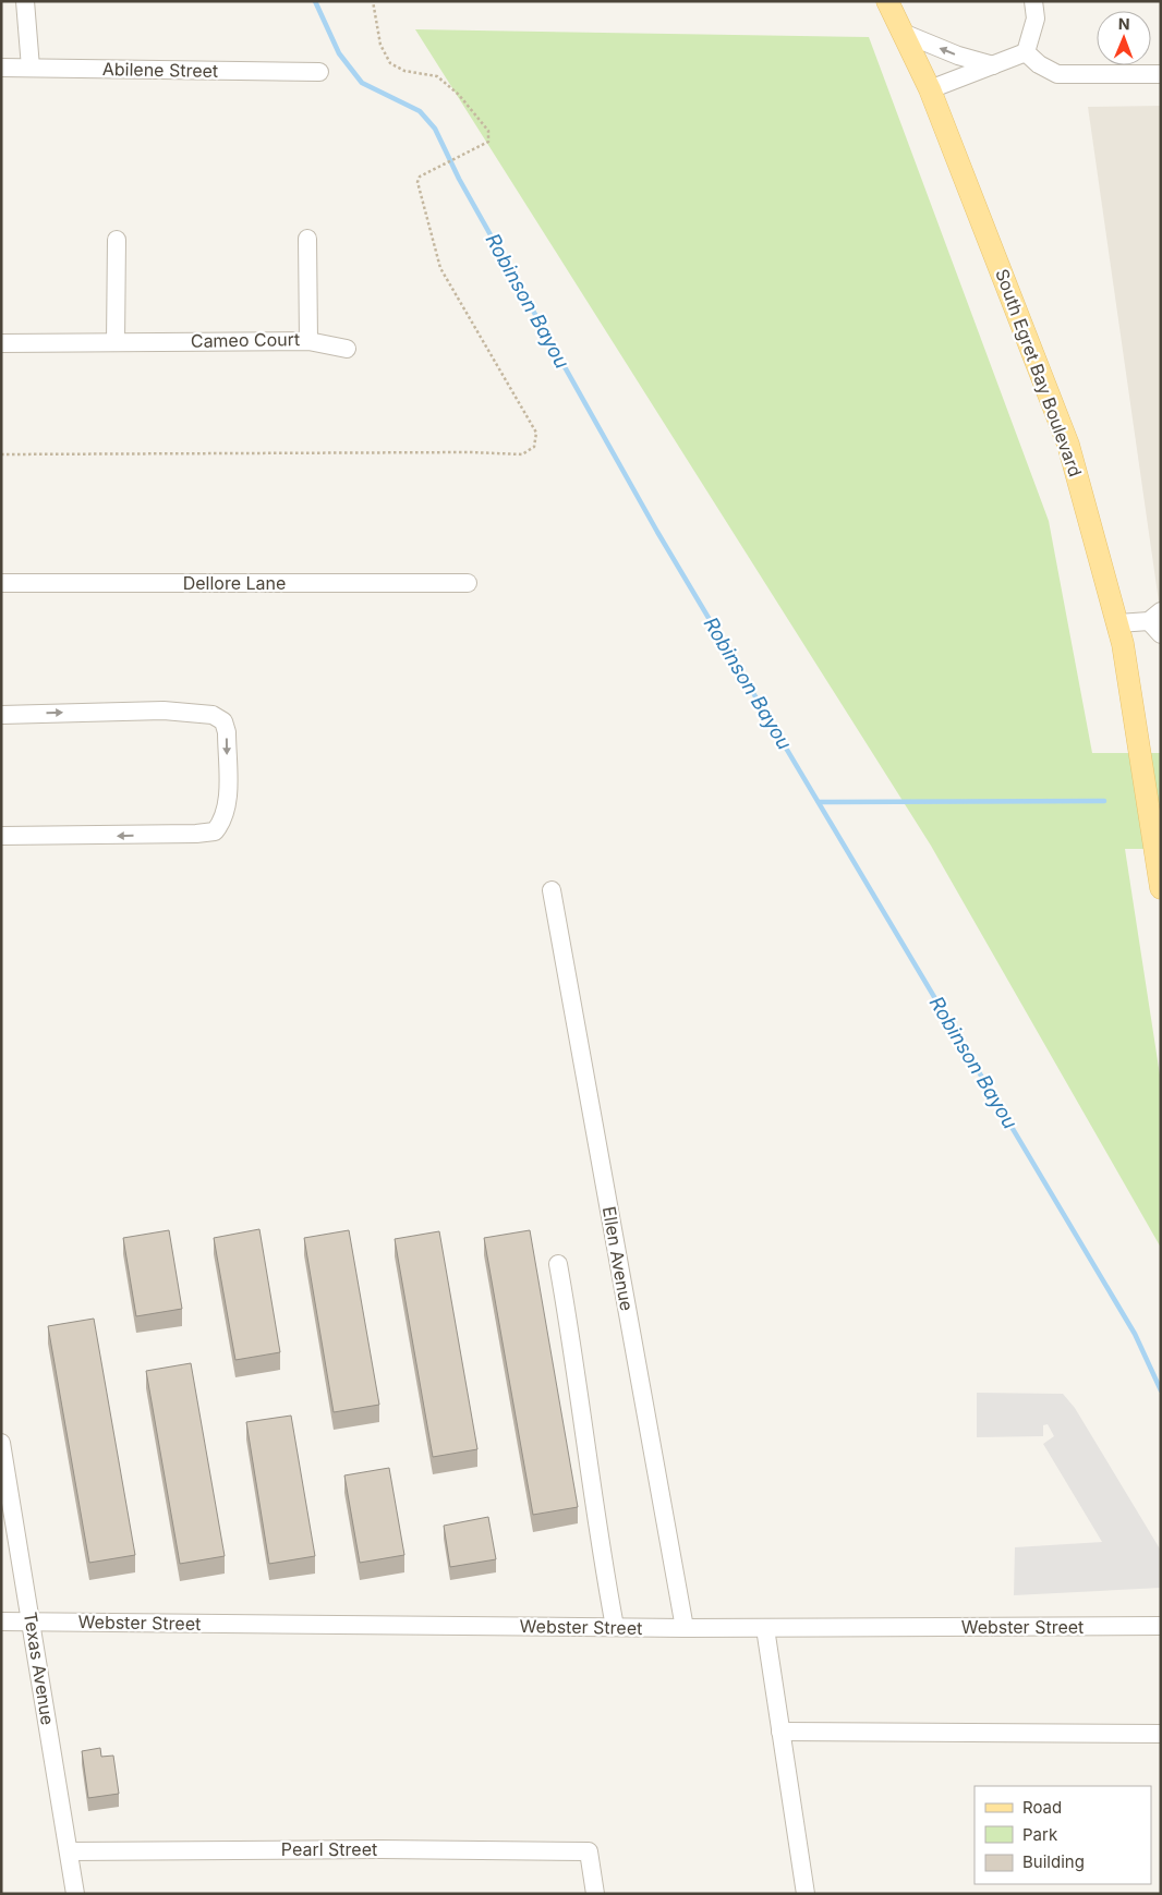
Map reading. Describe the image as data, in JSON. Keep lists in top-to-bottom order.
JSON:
{
  "streets": {
    "main road": ["South Egret Bay Boulevard"],
    "street": [
      "Abilene Street",
      "Cameo Court",
      "Dellore Lane",
      "Ellen Avenue",
      "Webster Street",
      "Texas Avenue",
      "Pearl Street"
    ]
  },
  "crossings": [
    ["Ellen Avenue", "Webster Street"],
    ["Webster Street", "Texas Avenue"],
    ["Texas Avenue", "Pearl Street"]
  ],
  "water": ["Robinson Bayou"],
  "legend": ["Road", "Park", "Building"],
  "north": "top"
}
